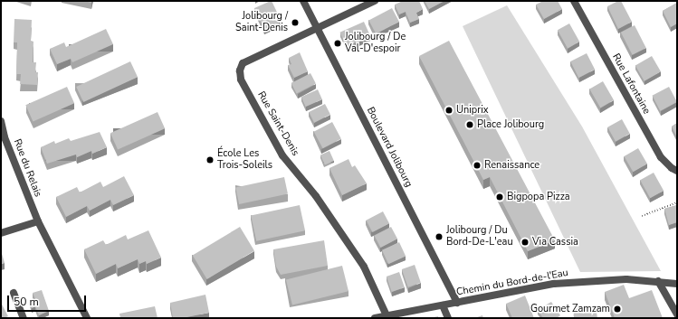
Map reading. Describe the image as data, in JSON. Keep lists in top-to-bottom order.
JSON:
{
  "streets": {
    "street": [
      "Rue Lafontaine",
      "Rue Saint-Denis",
      "Boulevard Jolibourg",
      "Rue du Relais",
      "Chemin du Bord-de-l'Eau"
    ]
  },
  "crossings": [
    ["Rue Saint-Denis", "Boulevard Jolibourg"],
    ["Rue Saint-Denis", "Chemin du Bord-de-l'Eau"],
    ["Boulevard Jolibourg", "Chemin du Bord-de-l'Eau"]
  ],
  "places": [
    "Jolibourg / Saint-Denis",
    "Jolibourg / De Val-D'espoir",
    "Uniprix",
    "Place Jolibourg",
    "École Les Trois-Soleils",
    "Renaissance",
    "Bigpopa Pizza",
    "Jolibourg / Du Bord-De-L'eau",
    "Via Cassia",
    "Gourmet Zamzam"
  ],
  "scale_bar": "50 m"
}
